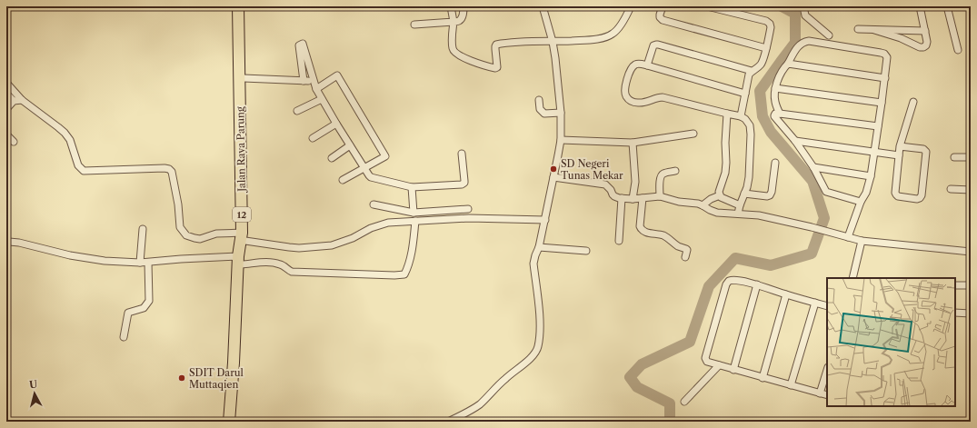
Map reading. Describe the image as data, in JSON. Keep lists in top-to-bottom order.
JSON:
{
  "streets": {
    "highway": ["Jalan Raya Parung", "12"]
  },
  "places": ["SD Negeri Tunas Mekar", "SDIT Darul Muttaqien"],
  "north": "top"
}
